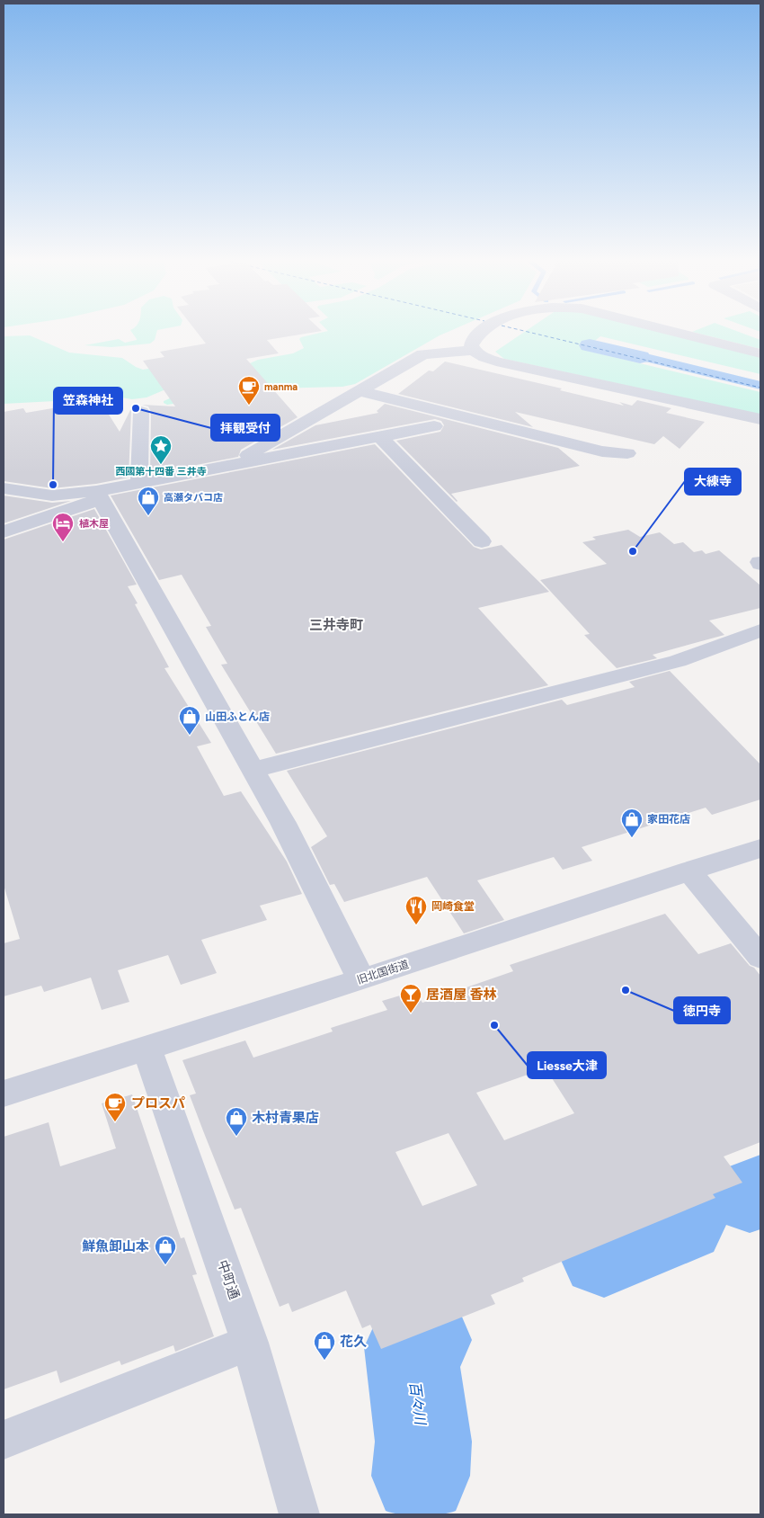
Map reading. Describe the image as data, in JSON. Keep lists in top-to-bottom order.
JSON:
{
  "streets": {
    "street": ["旧北国街道", "中町通"]
  },
  "crossings": [
    ["旧北国街道", "中町通"]
  ],
  "districts": ["三井寺町"],
  "water": ["百々川"],
  "places": {
    "cafe": ["manma", "プロスパ"],
    "other": [
      "拝観受付",
      "笠森神社",
      "大練寺",
      "徳円寺",
      "Liesse大津"
    ],
    "place": ["西國第十四番 三井寺"],
    "shop": [
      "高瀬タバコ店",
      "山田ふとん店",
      "家田花店",
      "木村青果店",
      "鮮魚卸山本",
      "花久"
    ],
    "hotel": ["植木屋"],
    "restaurant": ["岡崎食堂"],
    "bar": ["居酒屋 香林"]
  }
}
